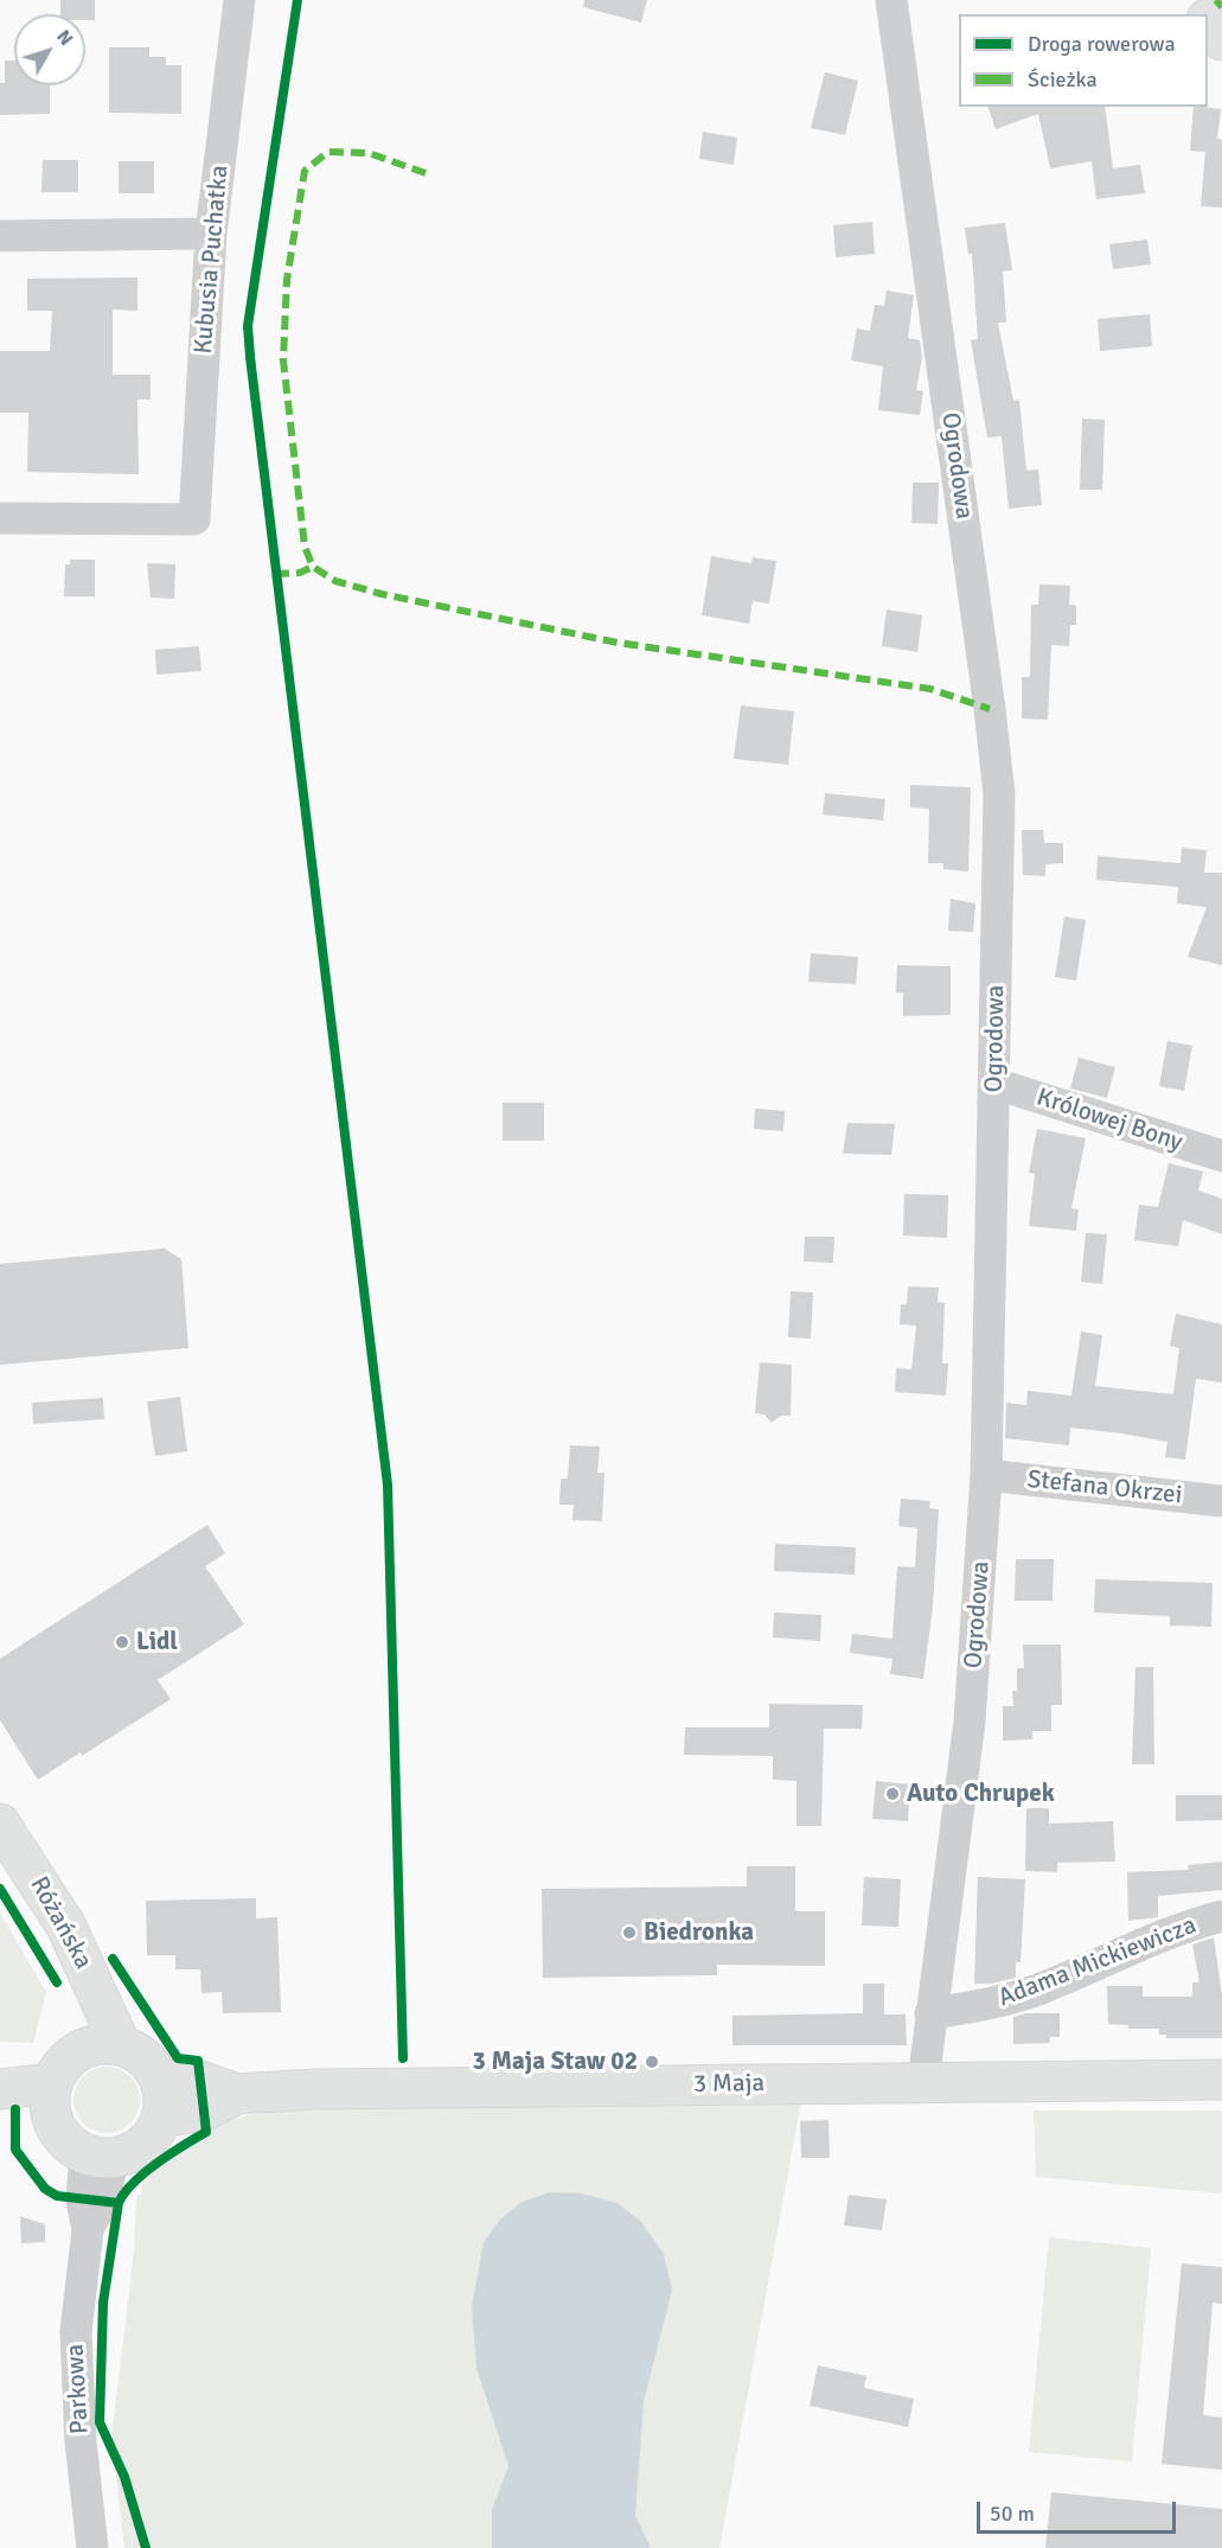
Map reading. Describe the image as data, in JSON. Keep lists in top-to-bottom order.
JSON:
{
  "streets": {
    "street": [
      "Kubusia Puchatka",
      "Ogrodowa",
      "Królowej Bony",
      "Stefana Okrzei",
      "Różańska",
      "Adama Mickiewicza",
      "3 Maja",
      "Parkowa"
    ]
  },
  "crossings": [
    ["Ogrodowa", "Królowej Bony"],
    ["Ogrodowa", "Stefana Okrzei"],
    ["Ogrodowa", "Adama Mickiewicza"],
    ["Ogrodowa", "3 Maja"],
    ["Różańska", "3 Maja"],
    ["Różańska", "Parkowa"],
    ["3 Maja", "Parkowa"]
  ],
  "places": [
    "Lidl",
    "Auto Chrupek",
    "Biedronka",
    "3 Maja Staw 02"
  ],
  "legend": ["Droga rowerowa", "Ścieżka"],
  "scale_bar": "50 m",
  "north": "top right"
}
